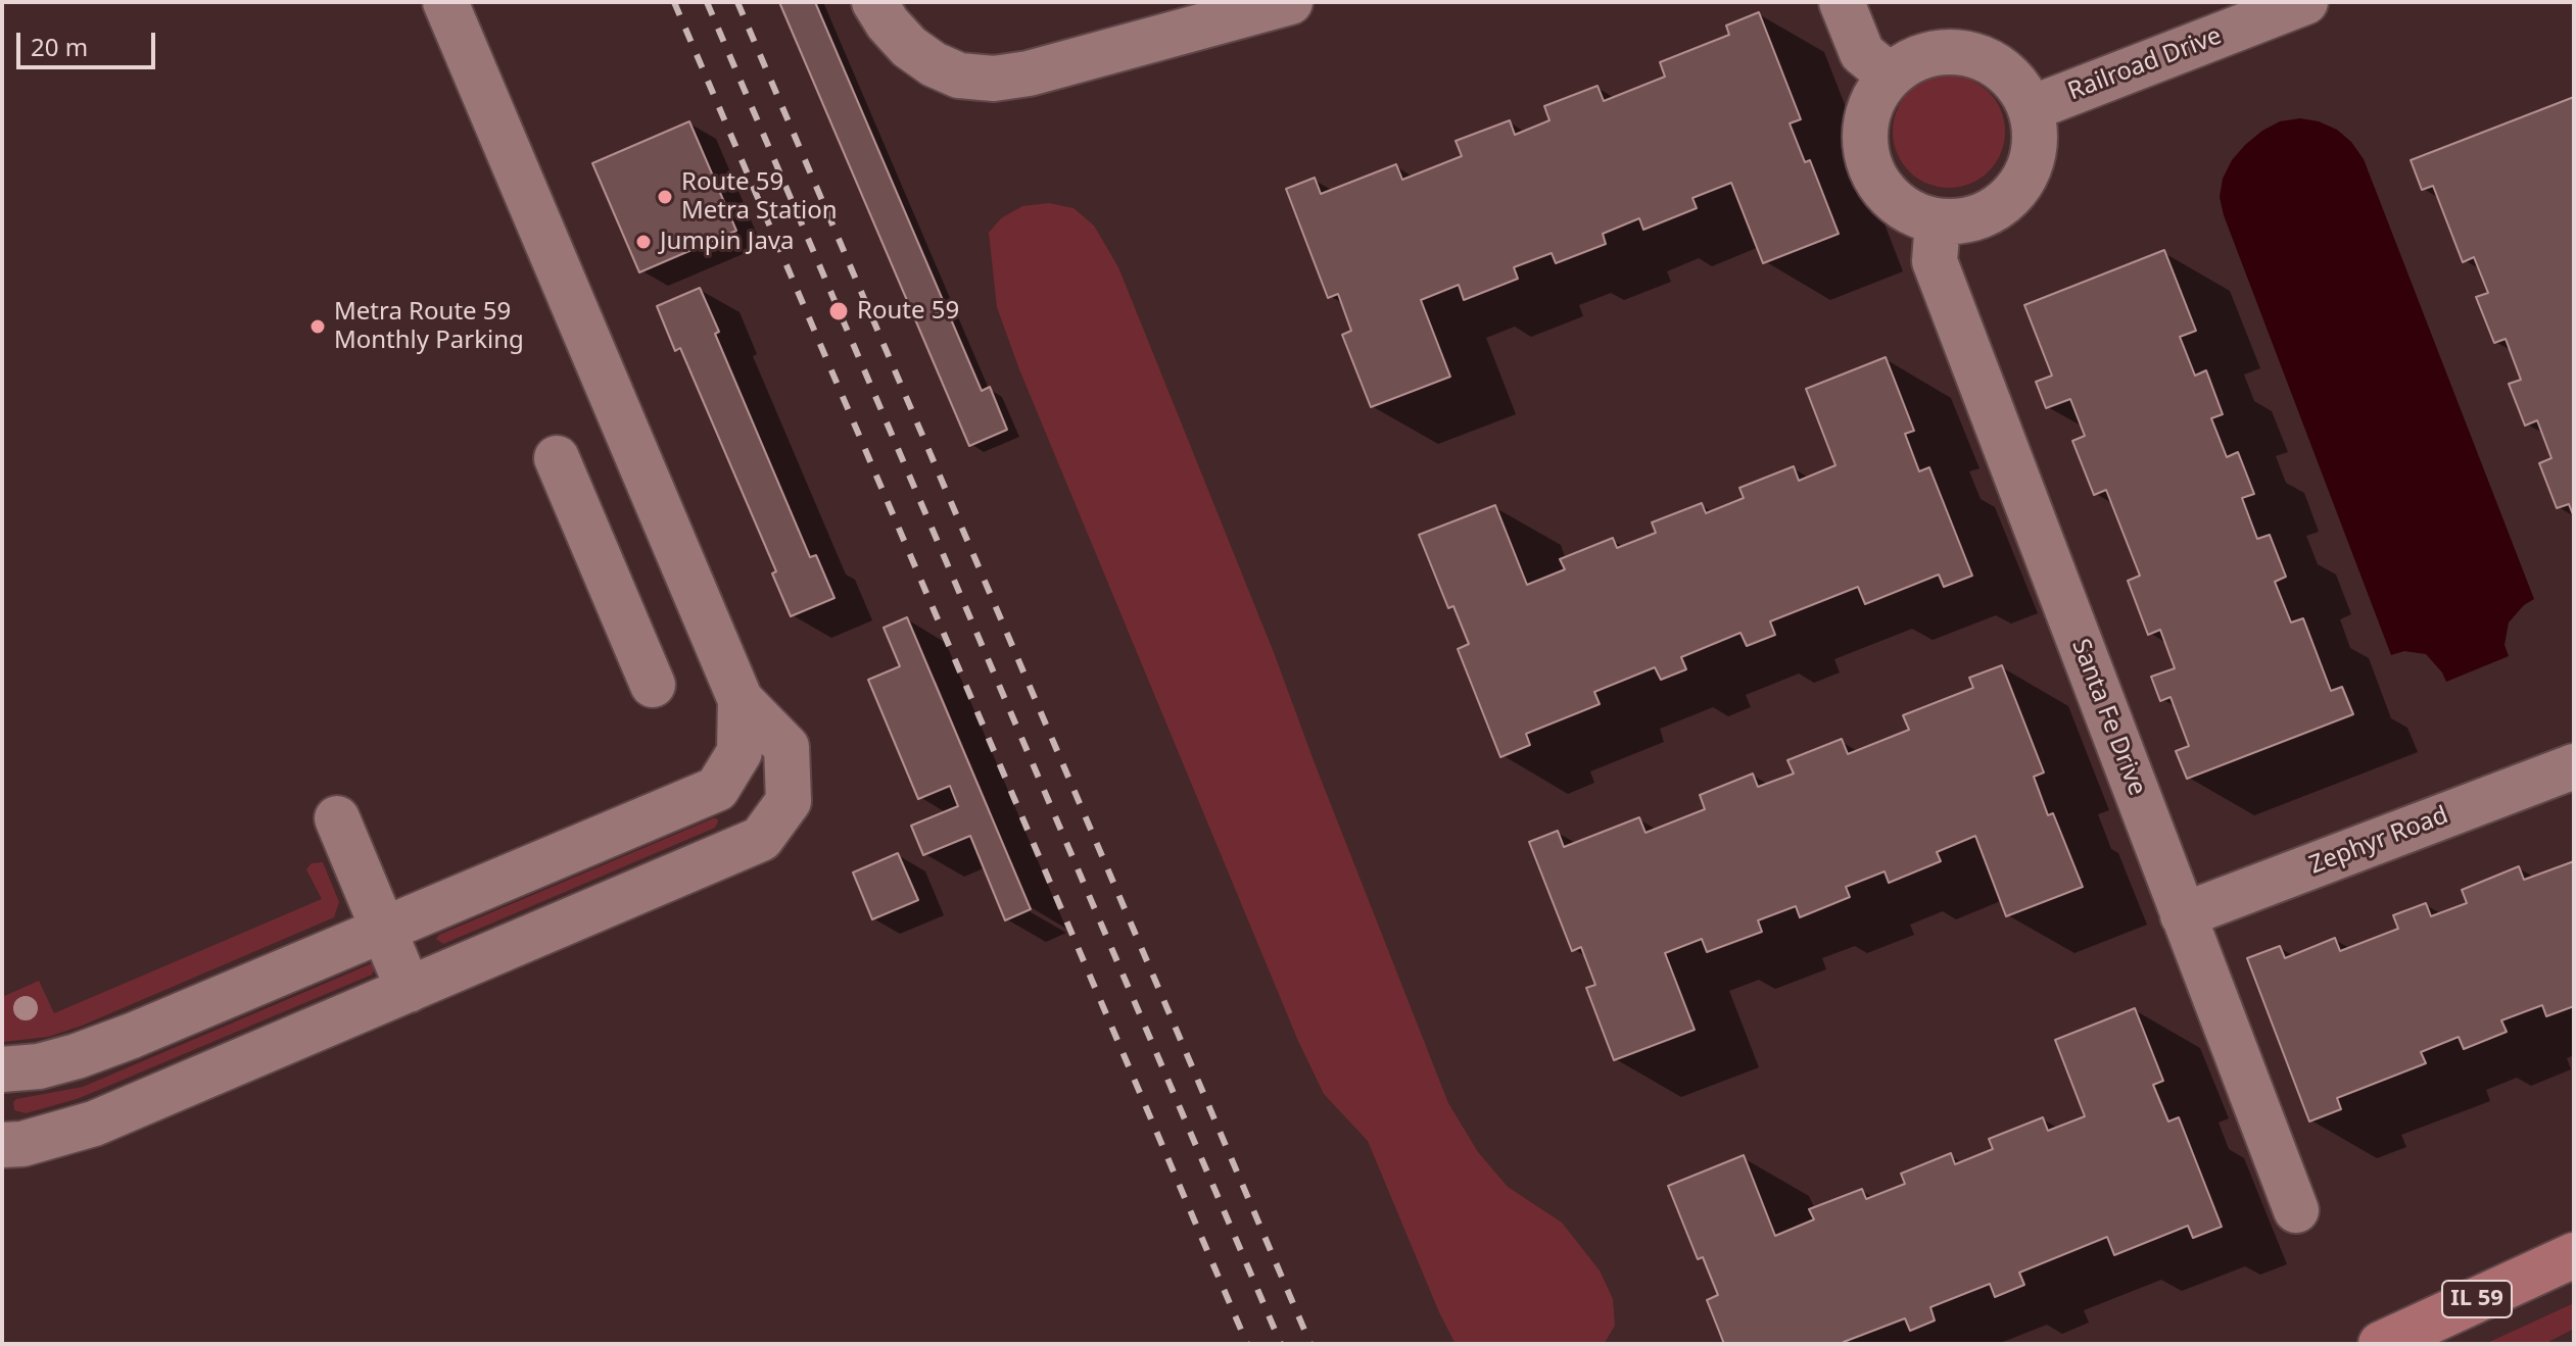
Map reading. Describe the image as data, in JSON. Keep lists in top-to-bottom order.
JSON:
{
  "streets": {
    "main road": ["IL 59"],
    "street": ["Railroad Drive", "Santa Fe Drive", "Zephyr Road"]
  },
  "crossings": [
    ["Railroad Drive", "Santa Fe Drive"],
    ["Santa Fe Drive", "Zephyr Road"]
  ],
  "places": [
    "Route 59 Metra Station",
    "Jumpin Java",
    "Route 59",
    "Metra Route 59 Monthly Parking"
  ],
  "scale_bar": "20 m"
}
